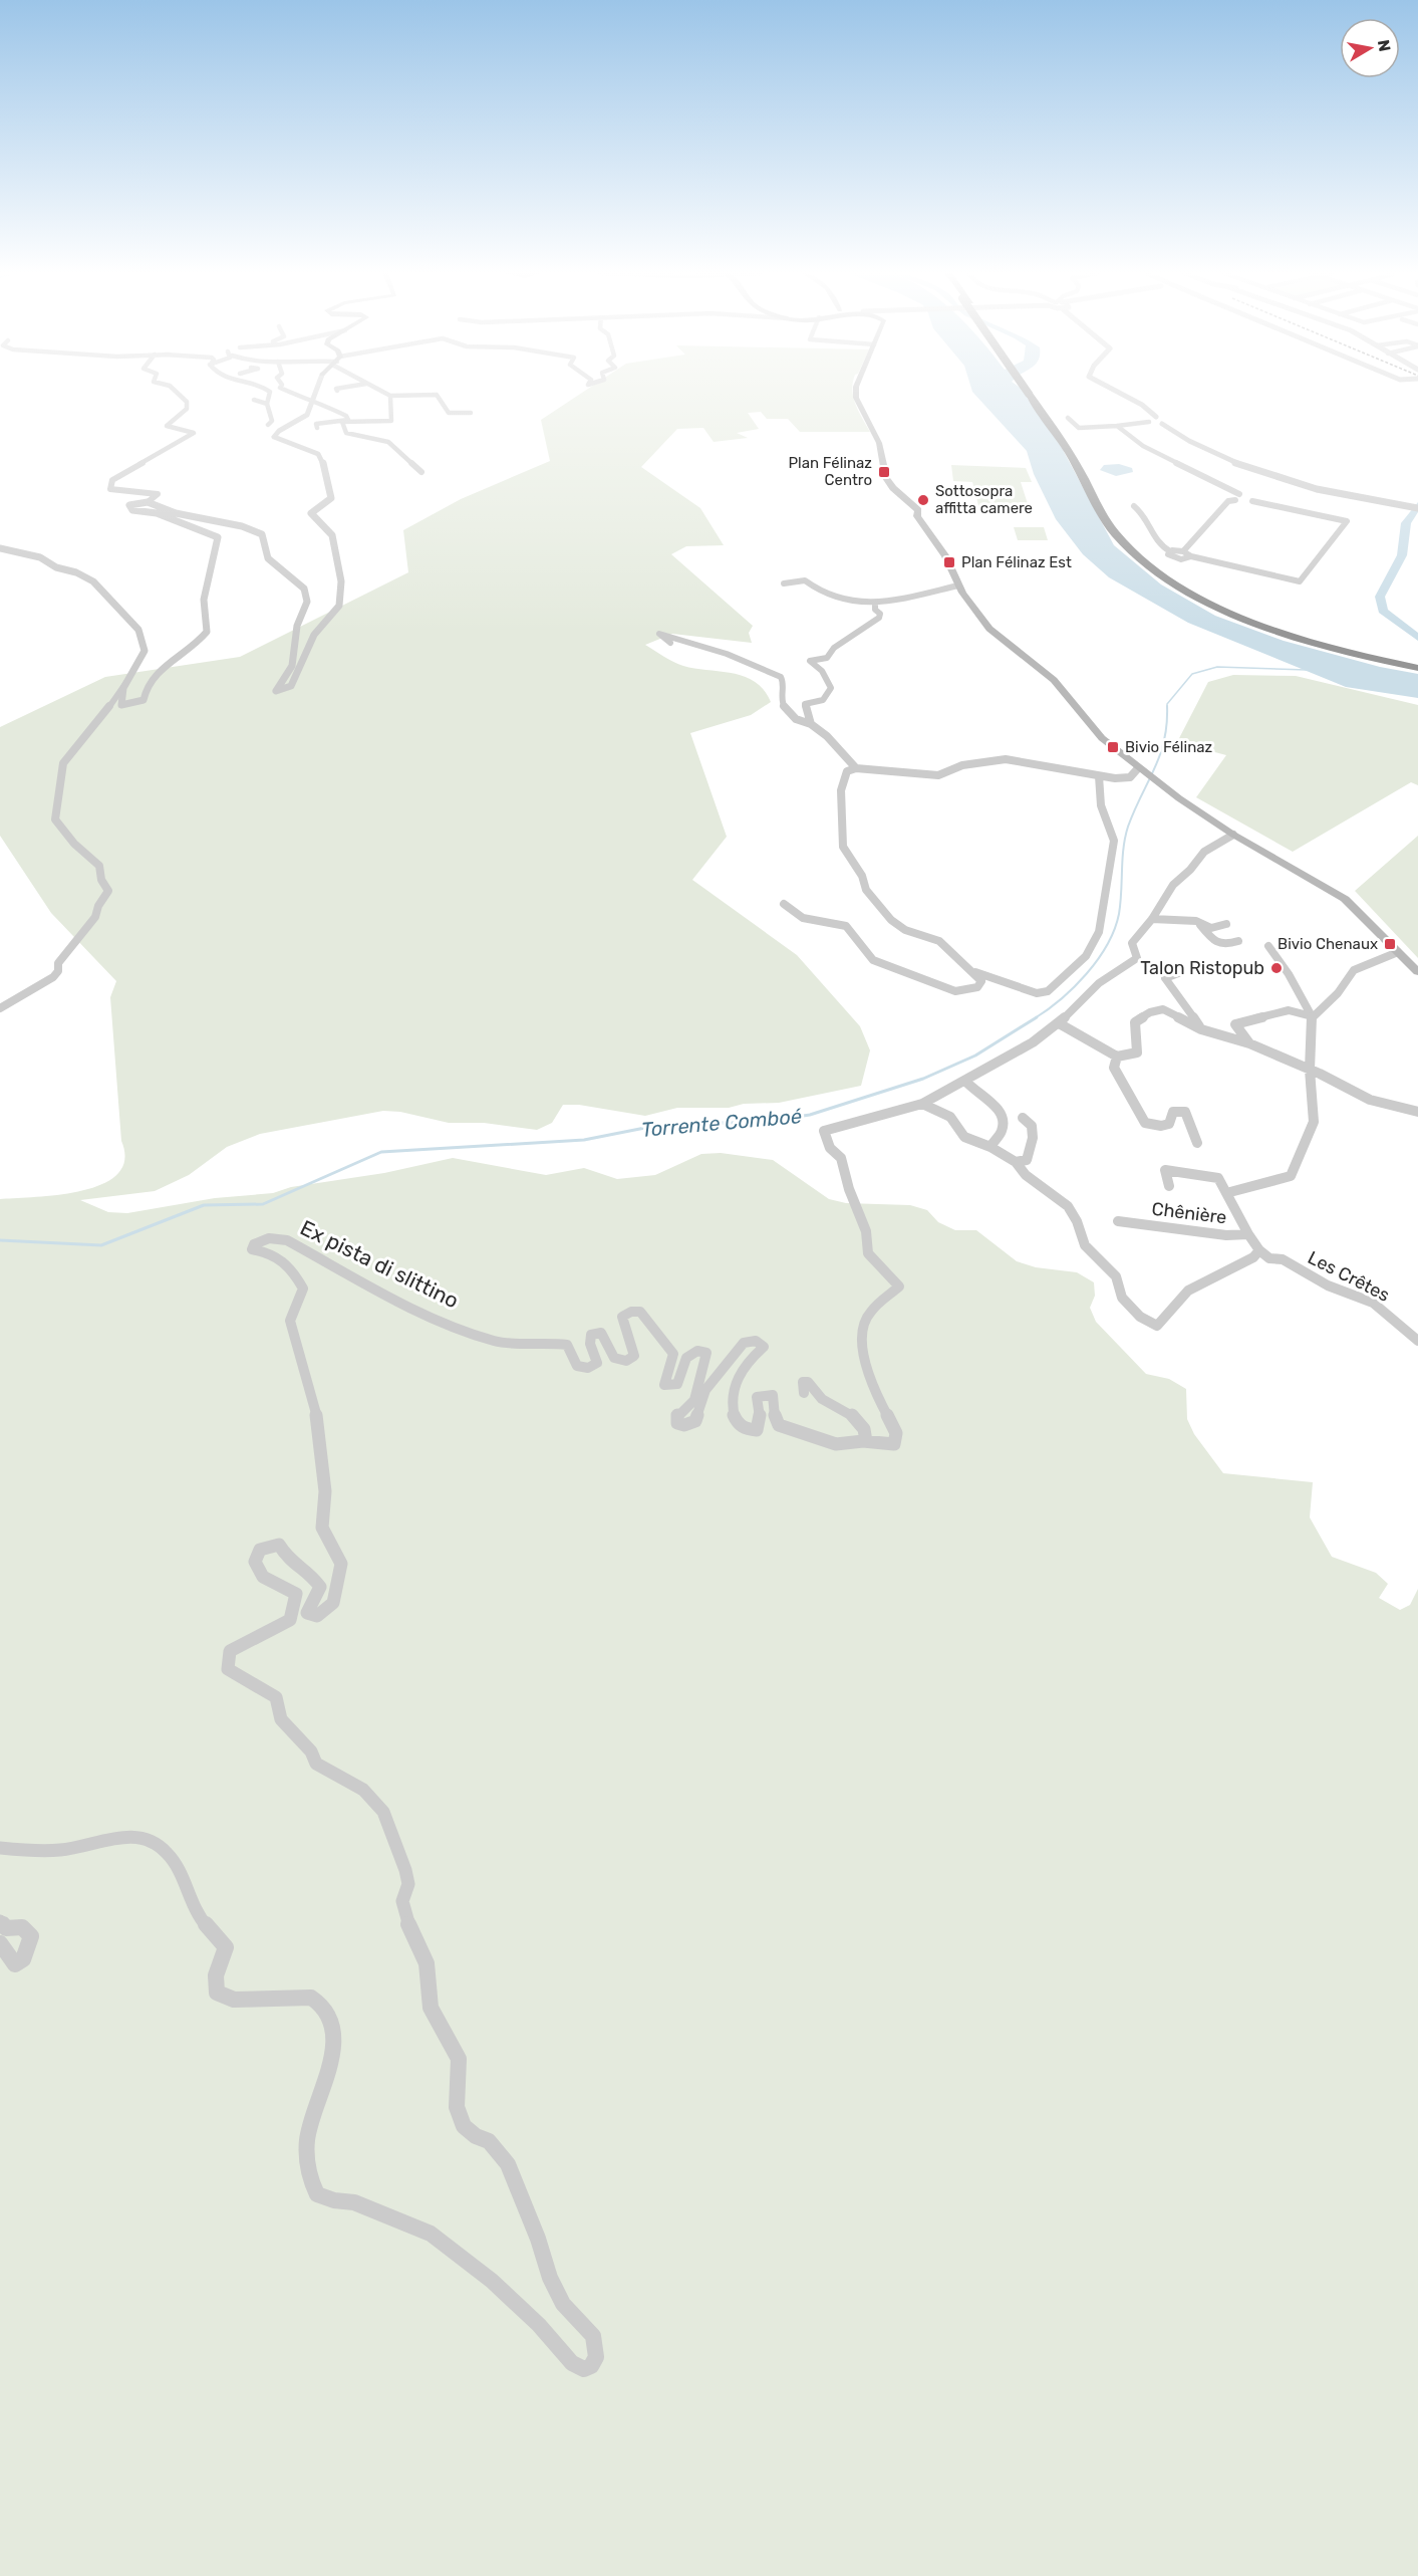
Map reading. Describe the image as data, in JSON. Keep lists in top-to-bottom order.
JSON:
{
  "streets": {
    "street": ["Chênière", "Ex pista di slittino", "Les Crêtes"]
  },
  "water": ["Torrente Comboé"],
  "places": {
    "transit": [
      "Plan Félinaz Centro",
      "Plan Félinaz Est",
      "Bivio Félinaz",
      "Bivio Chenaux"
    ],
    "other": ["Sottosopra affitta camere", "Talon Ristopub"]
  },
  "north": "right"
}
